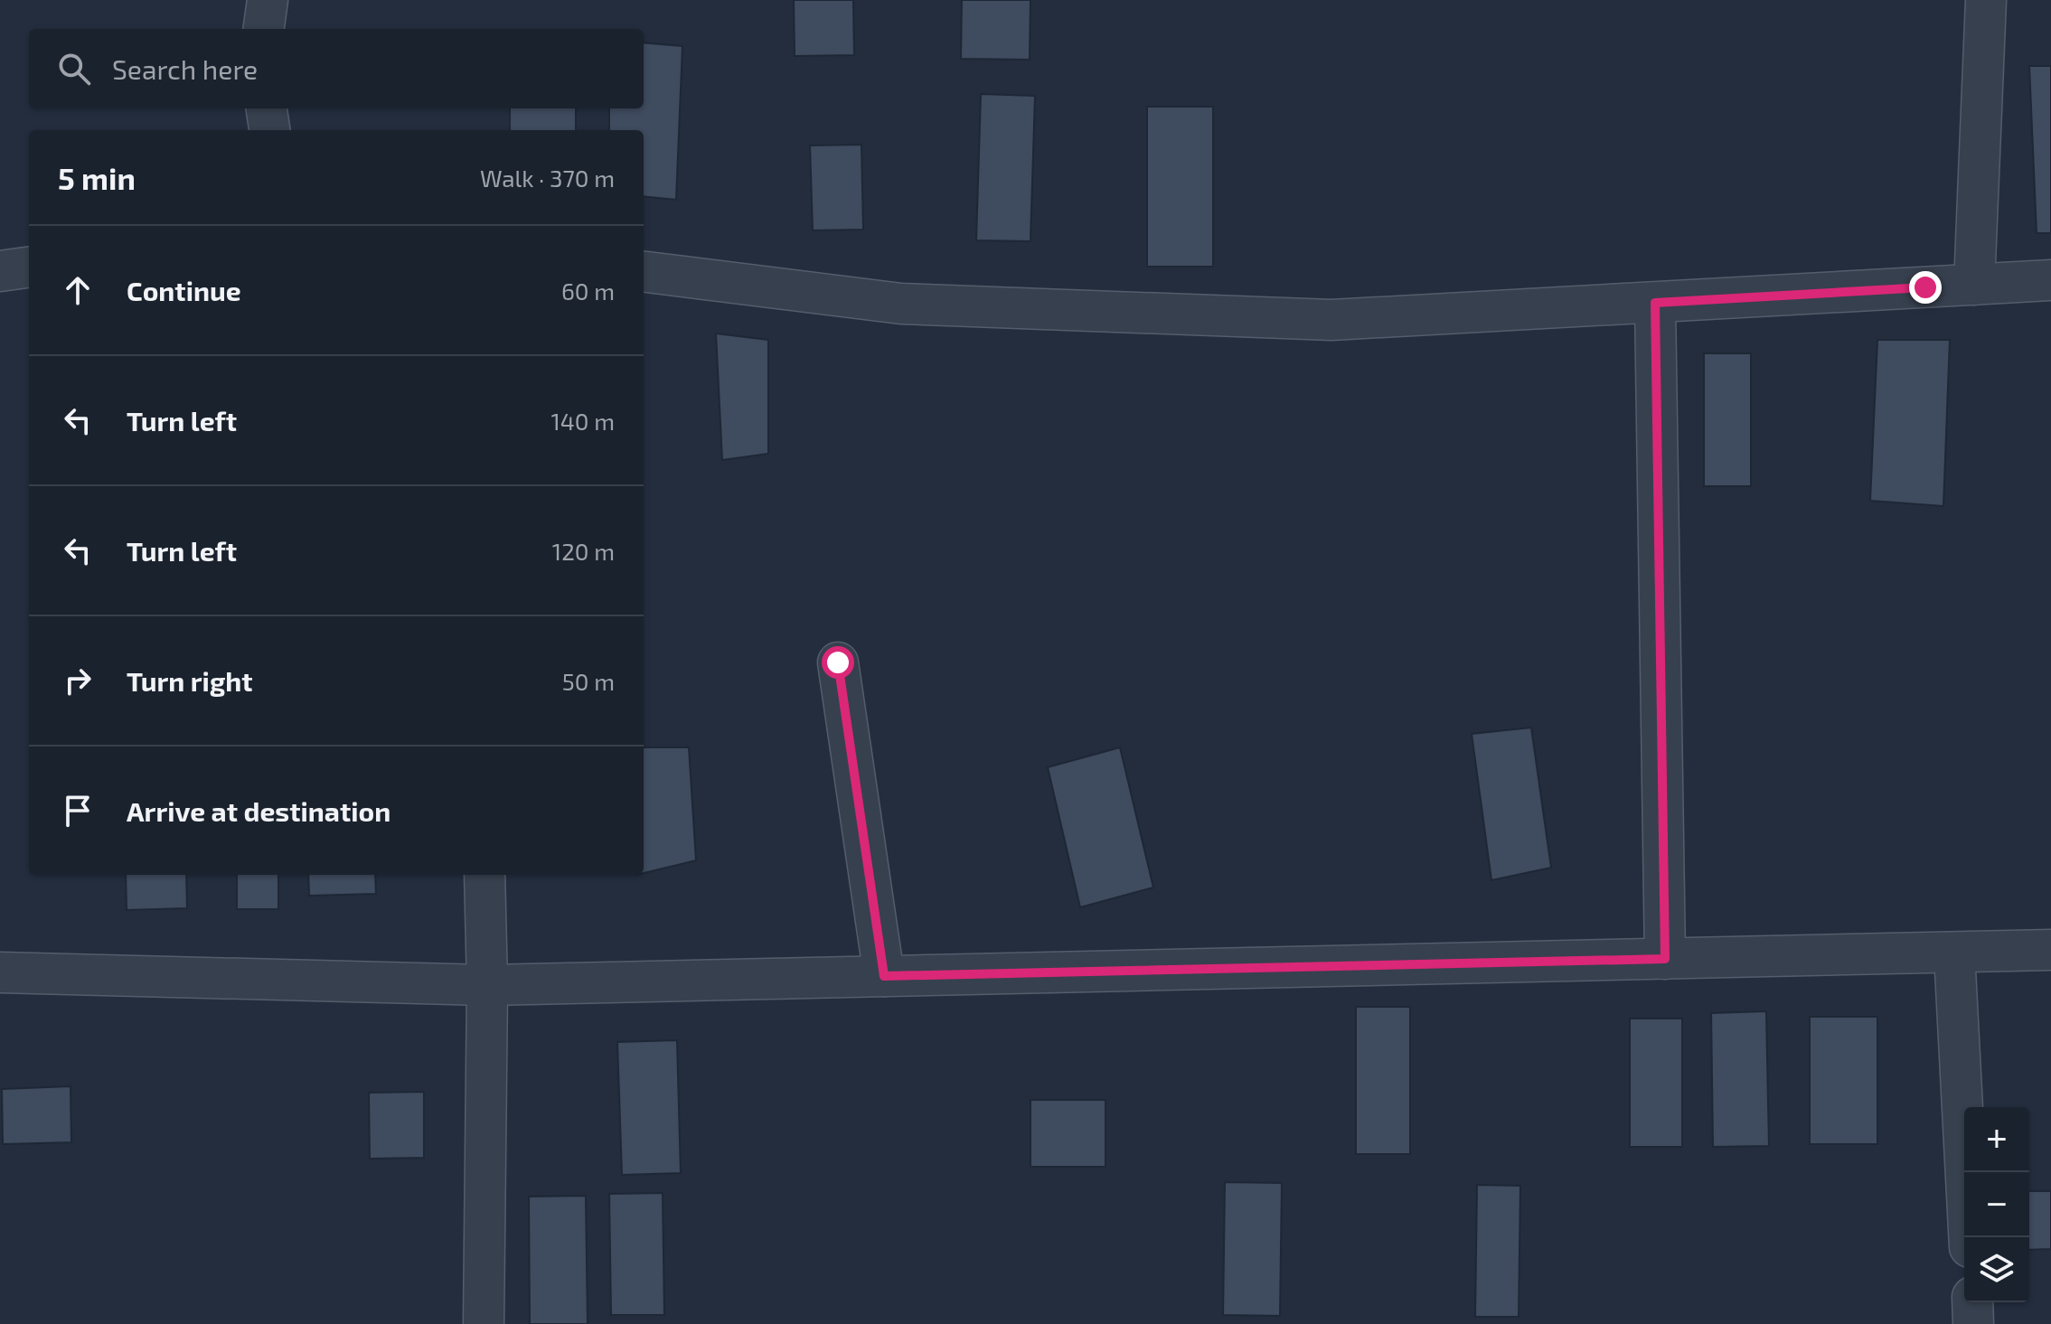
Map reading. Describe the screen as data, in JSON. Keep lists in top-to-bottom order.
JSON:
{
  "page": {
    "search": "Search here",
    "heading": ["5 min", "Walk · 370 m"],
    "list": [
      ["Continue", "60 m"],
      ["Turn left", "140 m"],
      ["Turn left", "120 m"],
      ["Turn right", "50 m"],
      "Arrive at destination"
    ],
    "map_buttons": ["+", "−"]
  }
}
